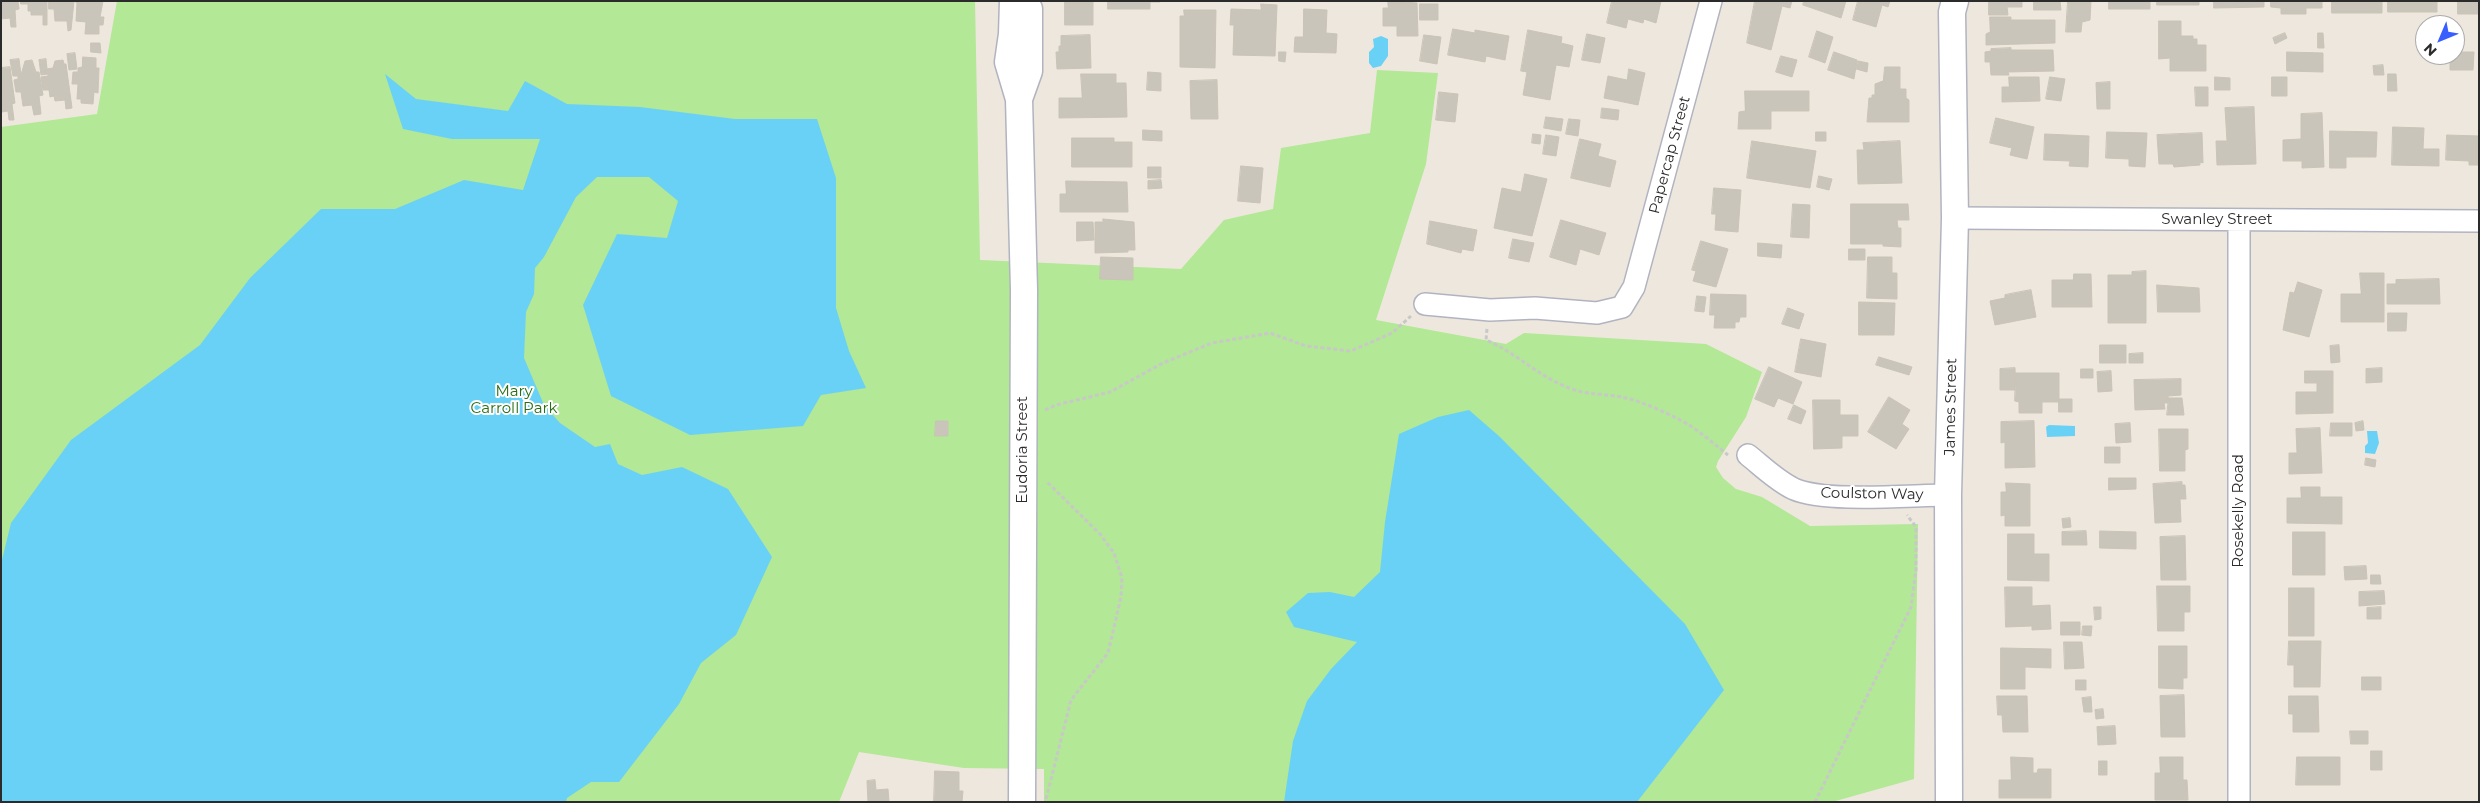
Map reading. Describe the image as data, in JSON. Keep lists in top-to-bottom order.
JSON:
{
  "streets": {
    "street": [
      "Papercap Street",
      "Swanley Street",
      "James Street",
      "Eudoria Street",
      "Coulston Way",
      "Rosekelly Road"
    ]
  },
  "crossings": [
    ["Swanley Street", "James Street"],
    ["Swanley Street", "Rosekelly Road"],
    ["James Street", "Coulston Way"]
  ],
  "parks": ["Mary Carroll Park"],
  "north": "bottom left"
}
